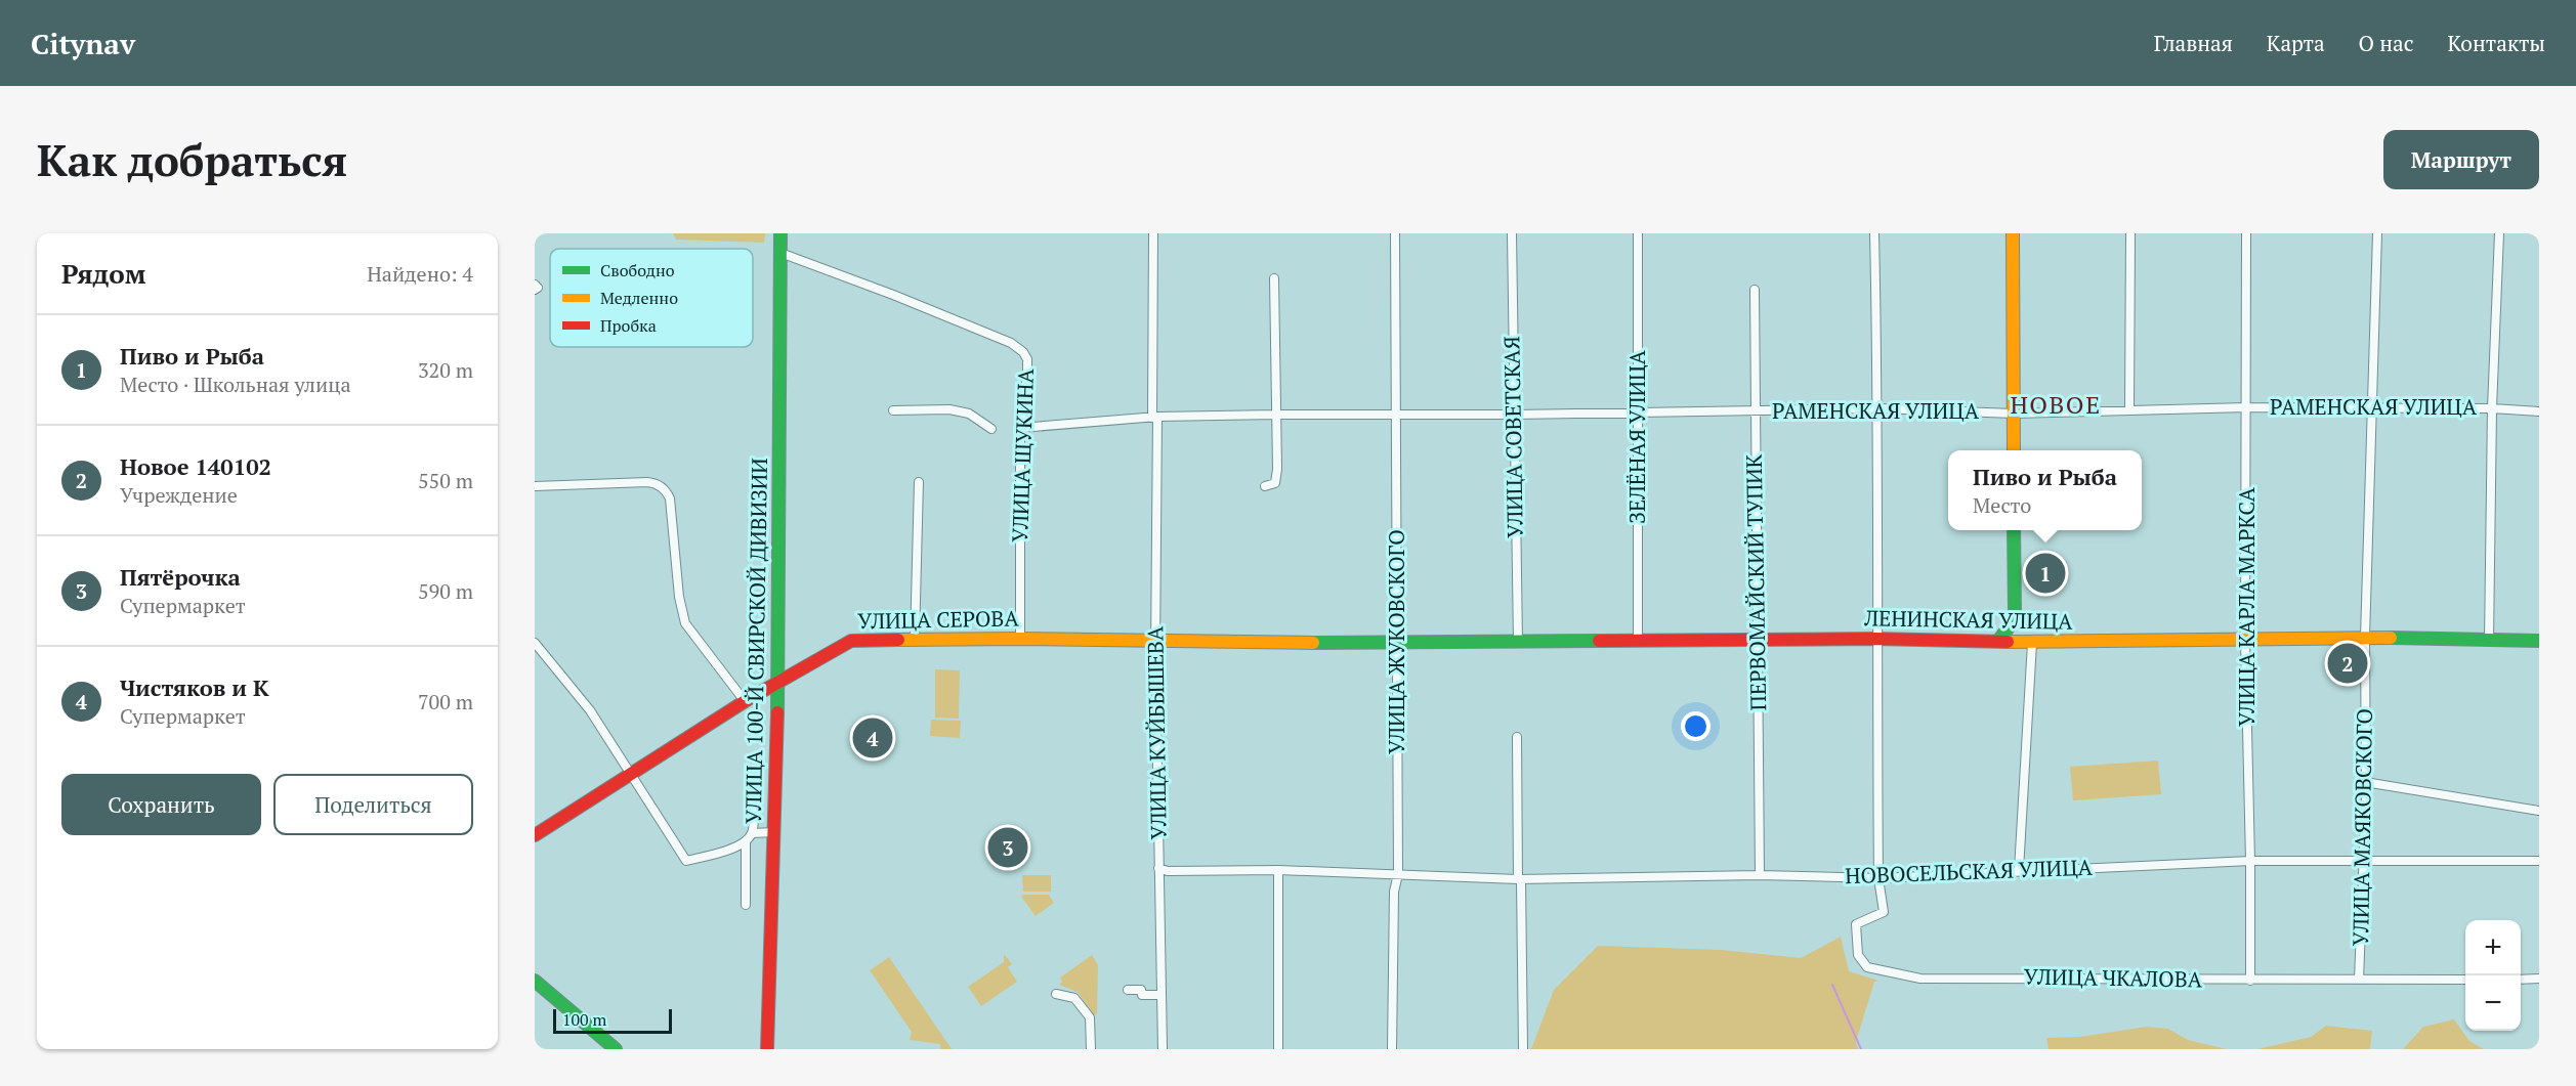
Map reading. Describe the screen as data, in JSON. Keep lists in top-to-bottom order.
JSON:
{
  "streets": {
    "street": [
      "РАМЕНСКАЯ УЛИЦА",
      "УЛИЦА СОВЕТСКАЯ",
      "ЗЕЛЁНАЯ УЛИЦА",
      "УЛИЦА ЩУКИНА",
      "ПЕРВОМАЙСКИЙ ТУПИК",
      "УЛИЦА КАРЛА МАРКСА",
      "УЛИЦА СЕРОВА",
      "ЛЕНИНСКАЯ УЛИЦА",
      "УЛИЦА 100-Й СВИРСКОЙ ДИВИЗИИ",
      "УЛИЦА ЖУКОВСКОГО",
      "УЛИЦА КУЙБЫШЕВА",
      "УЛИЦА МАЯКОВСКОГО",
      "НОВОСЕЛЬСКАЯ УЛИЦА",
      "УЛИЦА ЧКАЛОВА"
    ]
  },
  "crossings": [
    ["РАМЕНСКАЯ УЛИЦА", "УЛИЦА СОВЕТСКАЯ"],
    ["РАМЕНСКАЯ УЛИЦА", "ЗЕЛЁНАЯ УЛИЦА"],
    ["РАМЕНСКАЯ УЛИЦА", "УЛИЦА ЩУКИНА"],
    ["РАМЕНСКАЯ УЛИЦА", "ПЕРВОМАЙСКИЙ ТУПИК"],
    ["РАМЕНСКАЯ УЛИЦА", "УЛИЦА КАРЛА МАРКСА"],
    ["РАМЕНСКАЯ УЛИЦА", "УЛИЦА ЖУКОВСКОГО"],
    ["РАМЕНСКАЯ УЛИЦА", "УЛИЦА КУЙБЫШЕВА"],
    ["РАМЕНСКАЯ УЛИЦА", "УЛИЦА МАЯКОВСКОГО"],
    ["УЛИЦА СОВЕТСКАЯ", "ЛЕНИНСКАЯ УЛИЦА"],
    ["ЗЕЛЁНАЯ УЛИЦА", "ЛЕНИНСКАЯ УЛИЦА"],
    ["УЛИЦА ЩУКИНА", "УЛИЦА СЕРОВА"],
    ["УЛИЦА ЩУКИНА", "УЛИЦА 100-Й СВИРСКОЙ ДИВИЗИИ"],
    ["ПЕРВОМАЙСКИЙ ТУПИК", "ЛЕНИНСКАЯ УЛИЦА"],
    ["ПЕРВОМАЙСКИЙ ТУПИК", "НОВОСЕЛЬСКАЯ УЛИЦА"],
    ["УЛИЦА КАРЛА МАРКСА", "ЛЕНИНСКАЯ УЛИЦА"],
    ["УЛИЦА КАРЛА МАРКСА", "НОВОСЕЛЬСКАЯ УЛИЦА"],
    ["УЛИЦА КАРЛА МАРКСА", "УЛИЦА ЧКАЛОВА"],
    ["УЛИЦА СЕРОВА", "ЛЕНИНСКАЯ УЛИЦА"],
    ["УЛИЦА СЕРОВА", "УЛИЦА 100-Й СВИРСКОЙ ДИВИЗИИ"],
    ["УЛИЦА СЕРОВА", "УЛИЦА ЖУКОВСКОГО"],
    ["УЛИЦА СЕРОВА", "УЛИЦА КУЙБЫШЕВА"],
    ["ЛЕНИНСКАЯ УЛИЦА", "УЛИЦА ЖУКОВСКОГО"],
    ["ЛЕНИНСКАЯ УЛИЦА", "УЛИЦА МАЯКОВСКОГО"],
    ["УЛИЦА ЖУКОВСКОГО", "НОВОСЕЛЬСКАЯ УЛИЦА"],
    ["УЛИЦА КУЙБЫШЕВА", "НОВОСЕЛЬСКАЯ УЛИЦА"],
    ["УЛИЦА МАЯКОВСКОГО", "НОВОСЕЛЬСКАЯ УЛИЦА"],
    ["УЛИЦА МАЯКОВСКОГО", "УЛИЦА ЧКАЛОВА"],
    ["НОВОСЕЛЬСКАЯ УЛИЦА", "УЛИЦА ЧКАЛОВА"]
  ],
  "districts": ["НОВОЕ"],
  "legend": ["Свободно", "Медленно", "Пробка"],
  "scale_bar": "100 m",
  "page": {
    "header": "Citynav",
    "nav": [
      "Главная",
      "Карта",
      "О нас",
      "Контакты"
    ],
    "buttons": [
      "Маршрут",
      ["Сохранить", "Поделиться"]
    ],
    "title": "Как добраться",
    "heading": ["Рядом", "Найдено: 4"],
    "list": [
      {
        "mark": "1",
        "name": "Пиво и Рыба",
        "note": "Место · Школьная улица",
        "value": "320 m"
      },
      {
        "mark": "2",
        "name": "Новое 140102",
        "note": "Учреждение",
        "value": "550 m"
      },
      {
        "mark": "3",
        "name": "Пятёрочка",
        "note": "Супермаркет",
        "value": "590 m"
      },
      {
        "mark": "4",
        "name": "Чистяков и К",
        "note": "Супермаркет",
        "value": "700 m"
      }
    ],
    "popup": ["Пиво и Рыба", "Место"],
    "pins": [
      "1",
      "2",
      "4",
      "3"
    ],
    "map_buttons": ["+", "−"],
    "scale": "100 m"
  }
}
